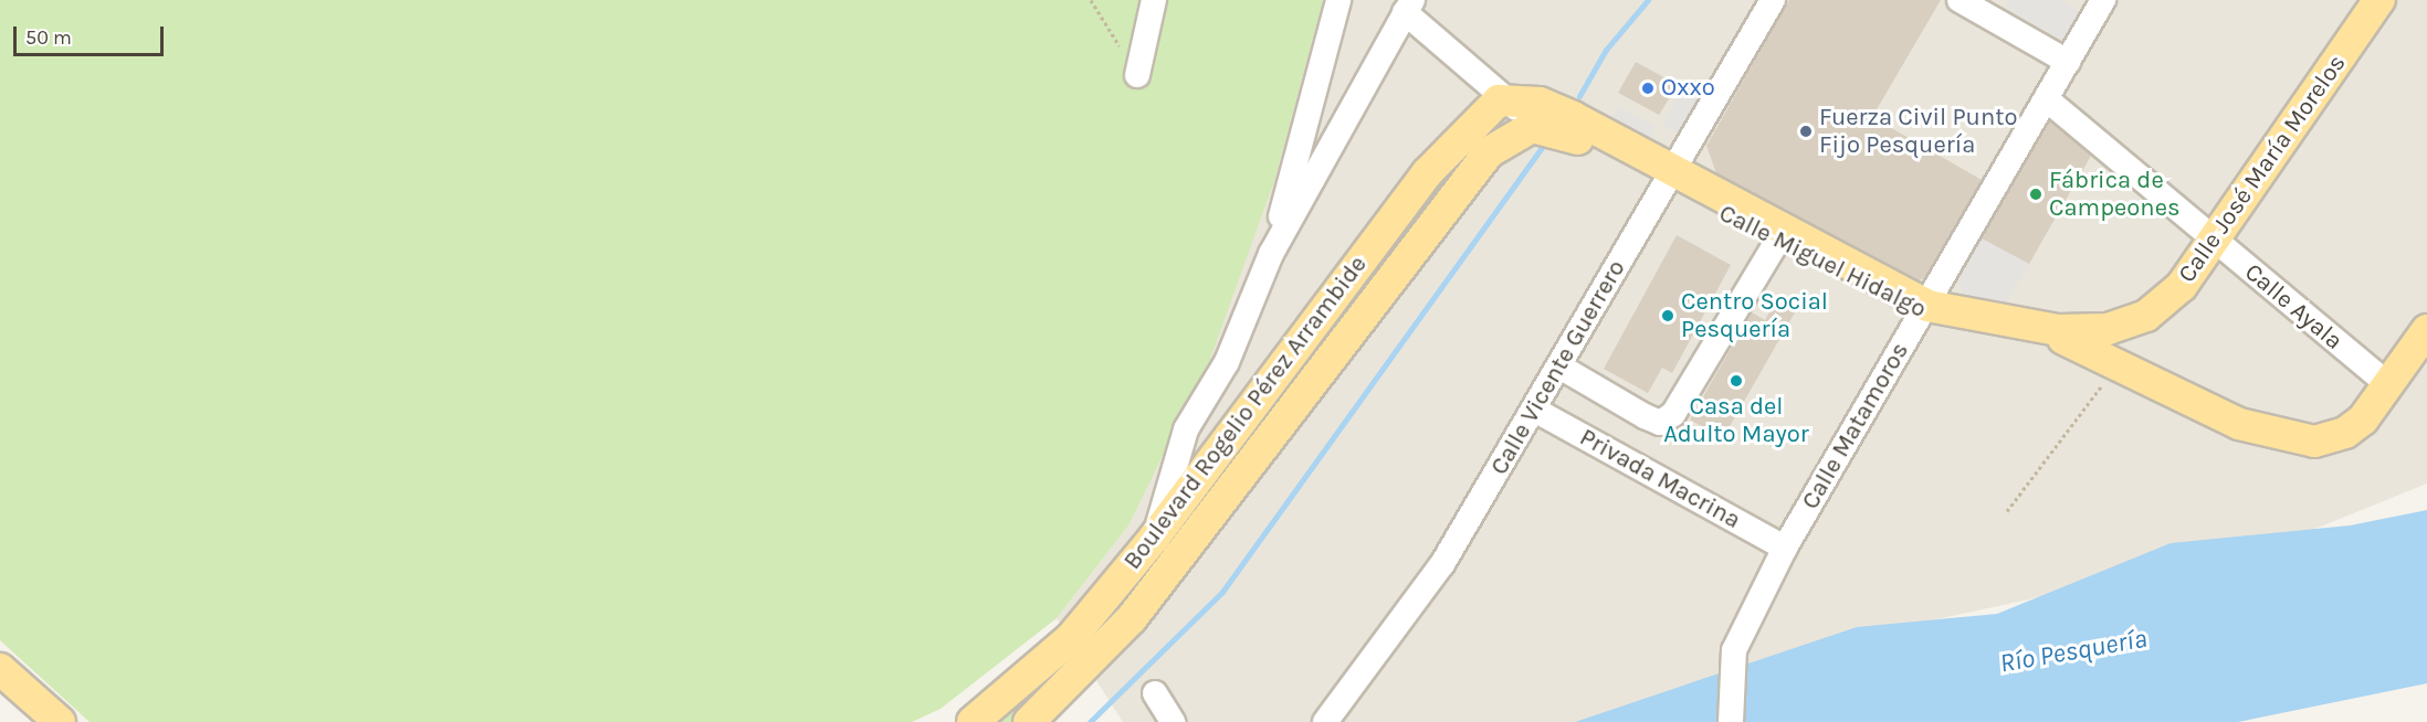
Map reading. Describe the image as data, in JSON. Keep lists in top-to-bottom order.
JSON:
{
  "streets": {
    "main road": ["Calle José María Morelos", "Calle Miguel Hidalgo", "Boulevard Rogelio Pérez Arrambide"],
    "street": [
      "Calle Ayala",
      "Calle Vicente Guerrero",
      "Calle Matamoros",
      "Privada Macrina"
    ]
  },
  "crossings": [
    ["Calle José María Morelos", "Calle Miguel Hidalgo"],
    ["Calle José María Morelos", "Calle Ayala"],
    ["Calle José María Morelos", "Calle Vicente Guerrero"],
    ["Calle José María Morelos", "Boulevard Rogelio Pérez Arrambide"],
    ["Calle José María Morelos", "Calle Matamoros"],
    ["Calle Miguel Hidalgo", "Calle Ayala"],
    ["Calle Miguel Hidalgo", "Calle Matamoros"],
    ["Calle Ayala", "Calle Matamoros"],
    ["Calle Vicente Guerrero", "Privada Macrina"],
    ["Calle Matamoros", "Privada Macrina"]
  ],
  "water": ["Río Pesquería"],
  "places": [
    "Oxxo",
    "Fuerza Civil Punto Fijo Pesquería",
    "Fábrica de Campeones",
    "Centro Social Pesquería",
    "Casa del Adulto Mayor"
  ],
  "scale_bar": "50 m"
}
